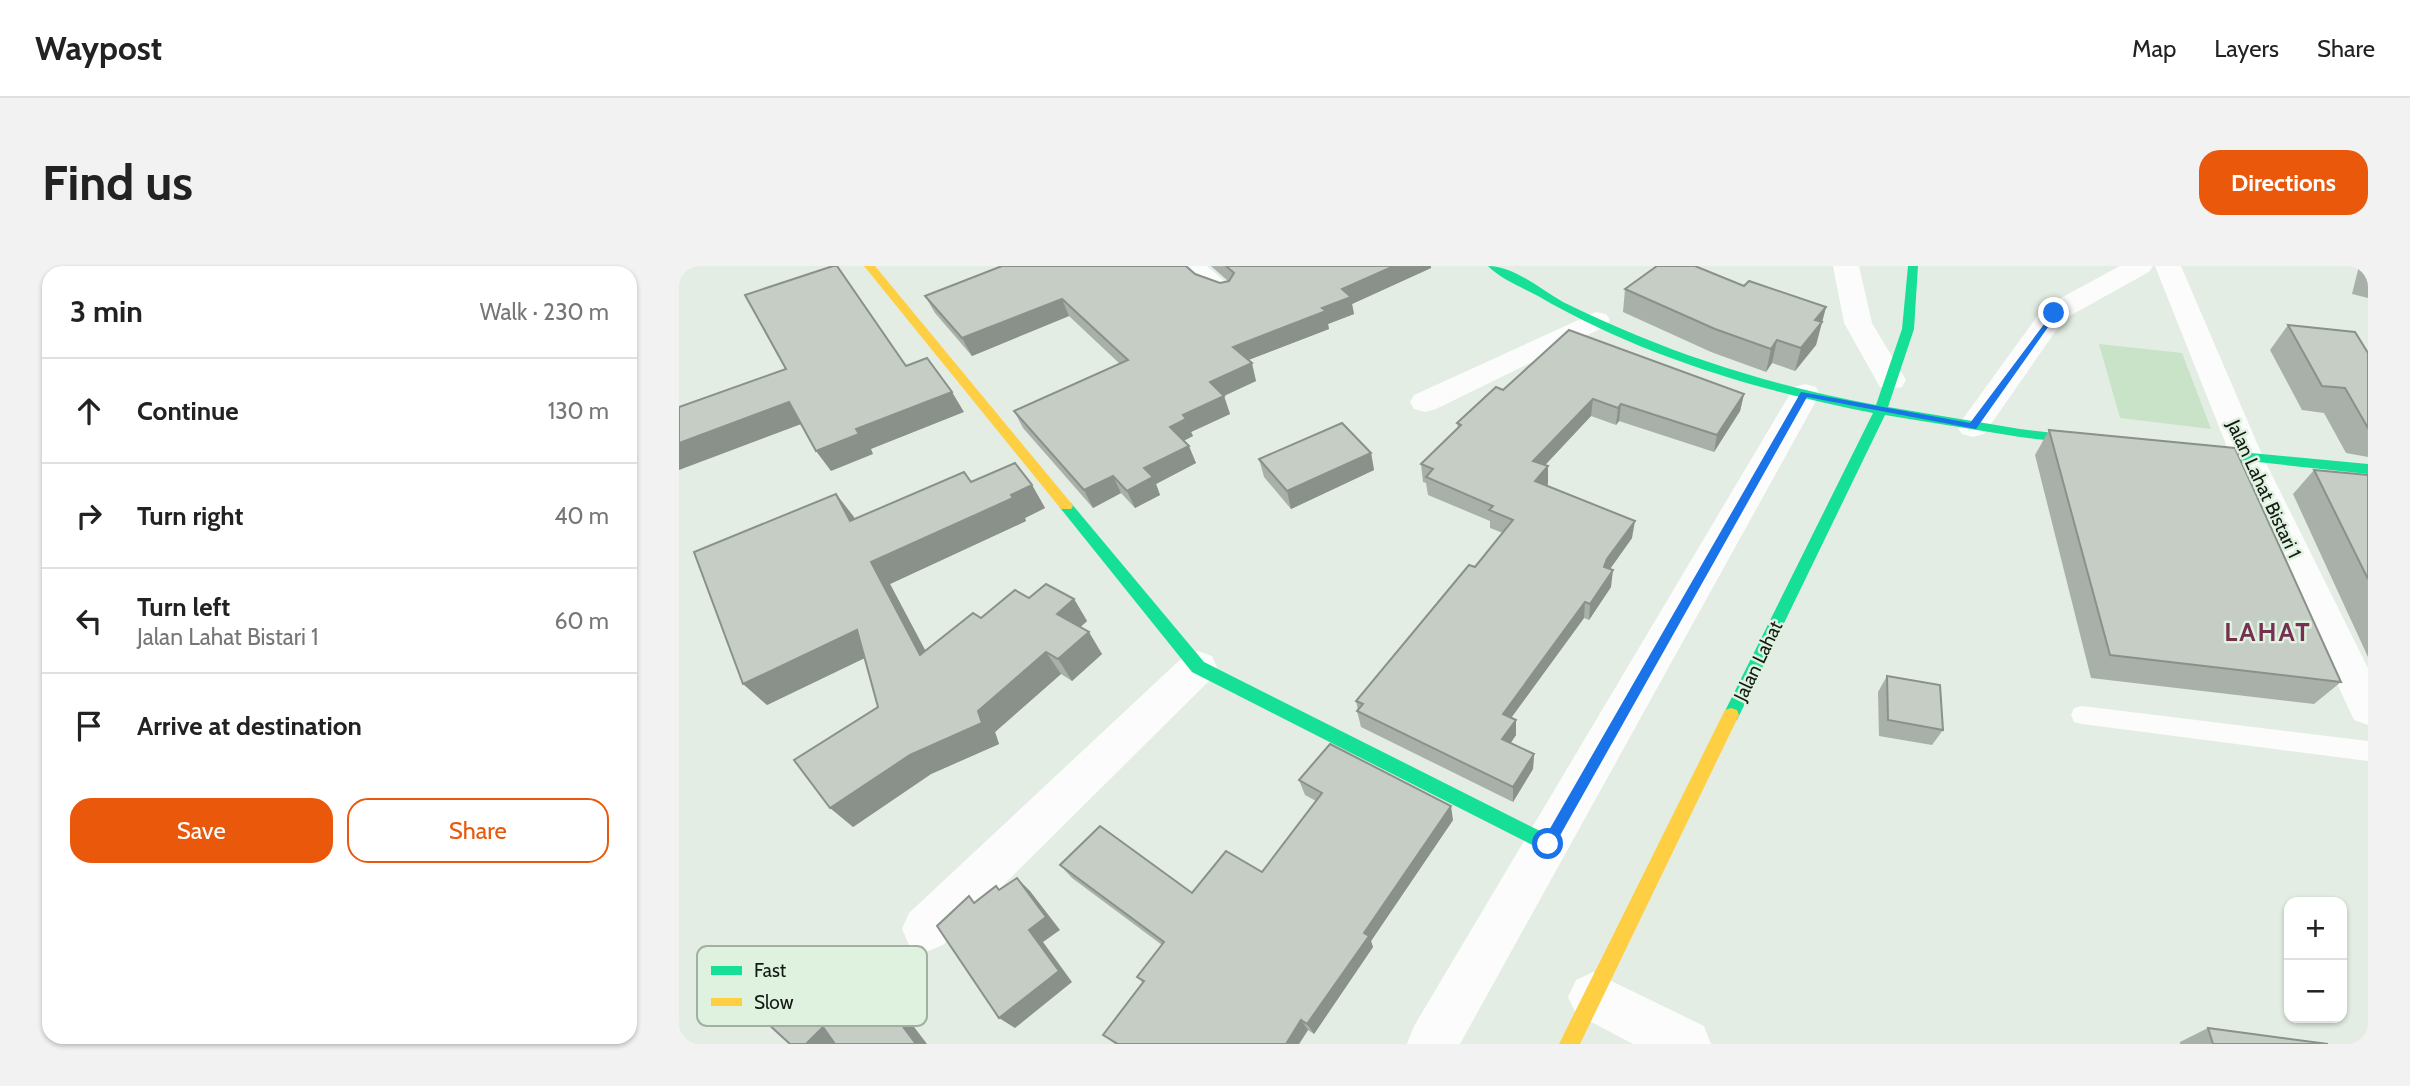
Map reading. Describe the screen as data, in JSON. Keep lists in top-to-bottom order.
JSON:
{
  "streets": {
    "street": ["Jalan Lahat Bistari 1", "Jalan Lahat"]
  },
  "districts": ["LAHAT"],
  "legend": ["Fast", "Slow"],
  "page": {
    "header": "Waypost",
    "nav": ["Map", "Layers", "Share"],
    "buttons": [
      "Directions",
      ["Save", "Share"]
    ],
    "title": "Find us",
    "heading": ["3 min", "Walk · 230 m"],
    "list": [
      ["Continue", "130 m"],
      ["Turn right", "40 m"],
      ["Turn left", "Jalan Lahat Bistari 1", "60 m"],
      "Arrive at destination"
    ],
    "map_buttons": ["+", "−"]
  }
}
